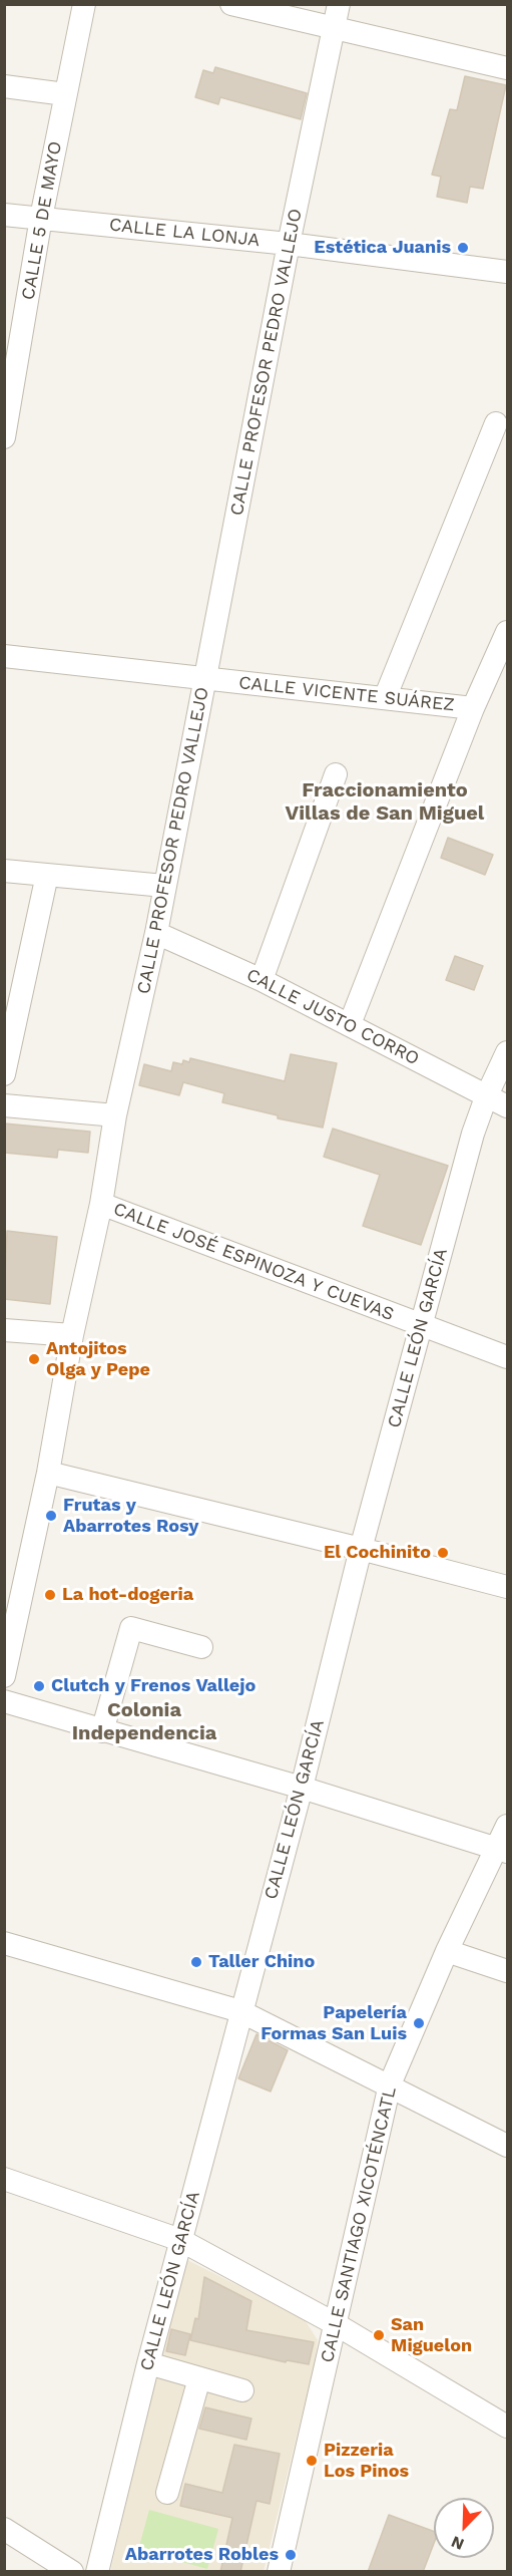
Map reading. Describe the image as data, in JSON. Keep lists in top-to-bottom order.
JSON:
{
  "streets": {
    "street": [
      "CALLE 5 DE MAYO",
      "CALLE LA LONJA",
      "CALLE PROFESOR PEDRO VALLEJO",
      "CALLE VICENTE SUÁREZ",
      "CALLE JUSTO CORRO",
      "CALLE JOSÉ ESPINOZA Y CUEVAS",
      "CALLE LEÓN GARCÍA",
      "CALLE SANTIAGO XICOTÉNCATL"
    ]
  },
  "crossings": [
    ["CALLE 5 DE MAYO", "CALLE LA LONJA"],
    ["CALLE LA LONJA", "CALLE PROFESOR PEDRO VALLEJO"],
    ["CALLE PROFESOR PEDRO VALLEJO", "CALLE VICENTE SUÁREZ"],
    ["CALLE PROFESOR PEDRO VALLEJO", "CALLE JUSTO CORRO"],
    ["CALLE PROFESOR PEDRO VALLEJO", "CALLE JOSÉ ESPINOZA Y CUEVAS"],
    ["CALLE JUSTO CORRO", "CALLE LEÓN GARCÍA"],
    ["CALLE JOSÉ ESPINOZA Y CUEVAS", "CALLE LEÓN GARCÍA"]
  ],
  "districts": ["Fraccionamiento Villas de San Miguel", "Colonia Independencia"],
  "places": [
    "Estética Juanis",
    "Antojitos Olga y Pepe",
    "Frutas y Abarrotes Rosy",
    "El Cochinito",
    "La hot-dogeria",
    "Clutch y Frenos Vallejo",
    "Taller Chino",
    "Papelería Formas San Luis",
    "San Miguelon",
    "Pizzeria Los Pinos",
    "Abarrotes Robles"
  ],
  "north": "bottom left"
}
